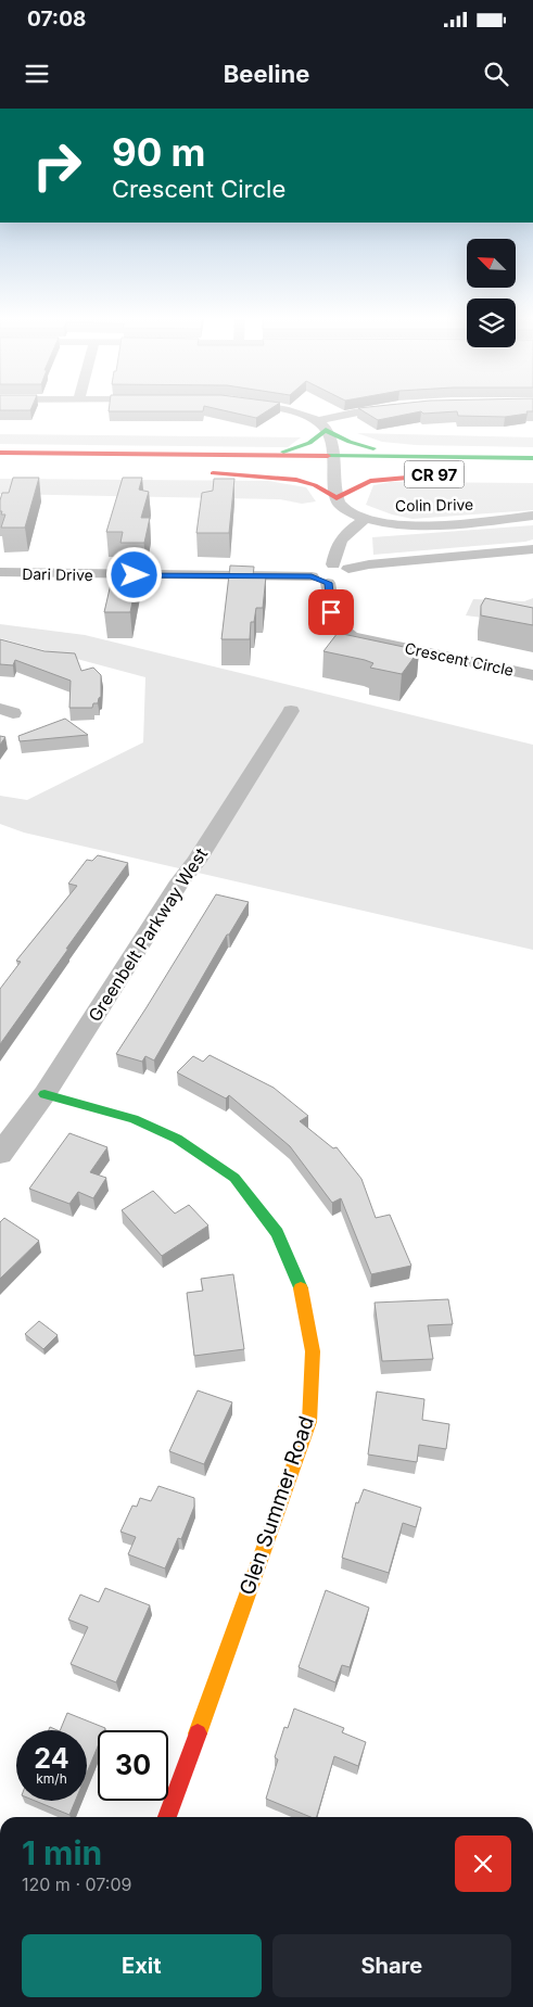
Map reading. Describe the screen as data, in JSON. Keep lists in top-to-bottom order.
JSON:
{
  "streets": {
    "main road": ["CR 97", "Glen Summer Road"],
    "street": [
      "Colin Drive",
      "Dari Drive",
      "Crescent Circle",
      "Greenbelt Parkway West"
    ]
  },
  "crossings": [
    ["CR 97", "Colin Drive"],
    ["Greenbelt Parkway West", "Glen Summer Road"]
  ],
  "north": "top left",
  "page": {
    "status": "07:08",
    "header": "Beeline",
    "turn": ["90 m", "Crescent Circle"],
    "speed": "24 km/h",
    "limit": "30",
    "heading": ["1 min", "120 m · 07:09"],
    "buttons": ["Exit", "Share"]
  }
}
